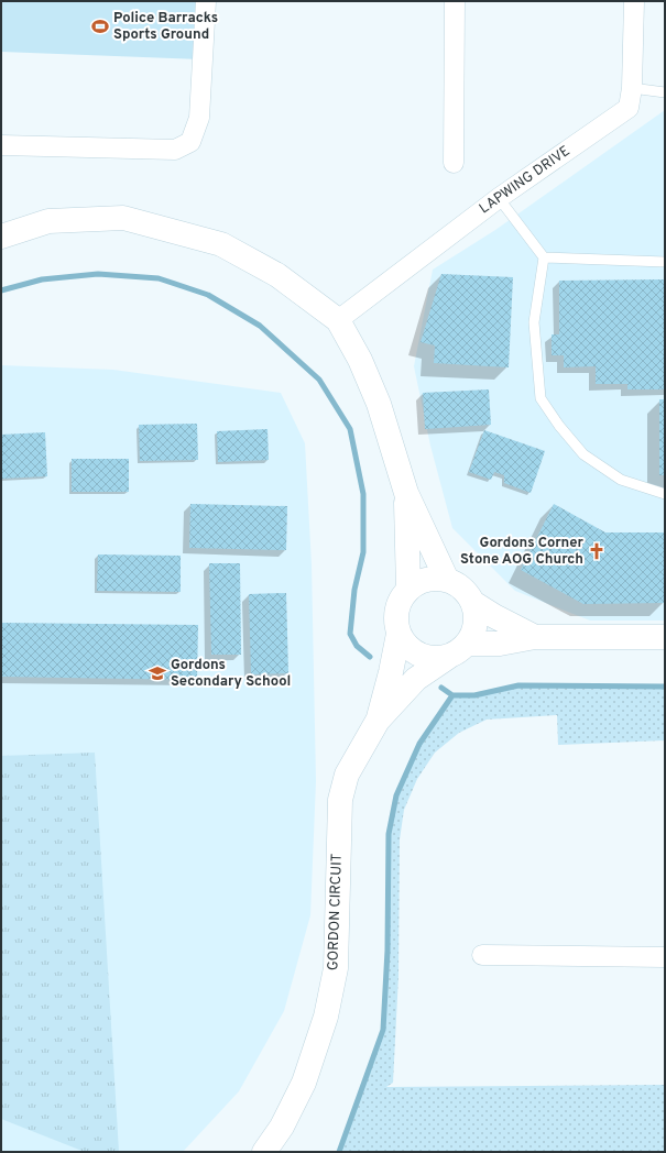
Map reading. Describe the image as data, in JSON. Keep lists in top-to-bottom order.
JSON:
{
  "streets": {
    "main road": ["GORDON CIRCUIT"],
    "street": ["LAPWING DRIVE"]
  },
  "places": {
    "sports": ["Police Barracks Sports Ground"],
    "church": ["Gordons Corner Stone AOG Church"],
    "school or university": ["Gordons Secondary School"]
  }
}
